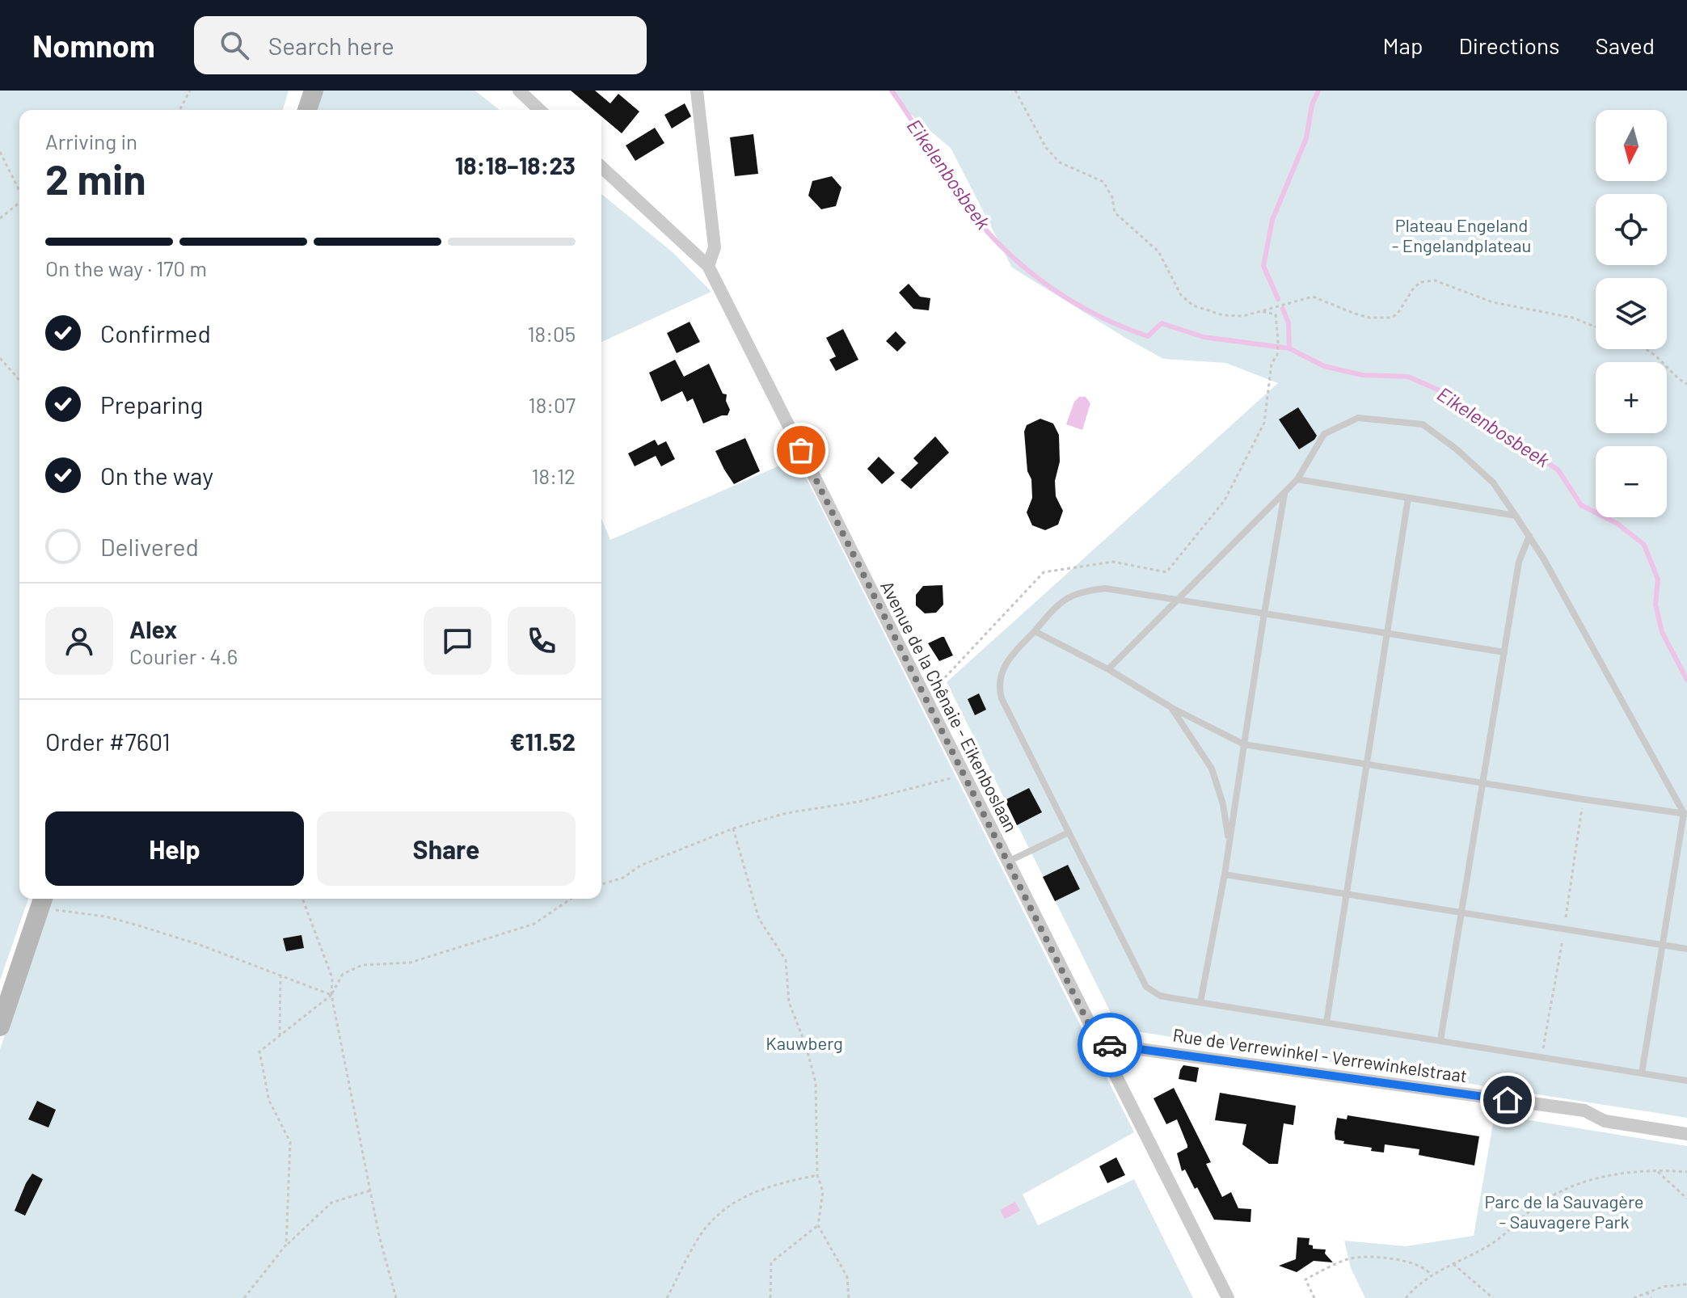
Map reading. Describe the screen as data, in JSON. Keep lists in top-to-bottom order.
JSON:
{
  "streets": {
    "street": ["Avenue de la Chênaie - Eikenboslaan", "Rue de Verrewinkel - Verrewinkelstraat"]
  },
  "crossings": [
    ["Avenue de la Chênaie - Eikenboslaan", "Rue de Verrewinkel - Verrewinkelstraat"]
  ],
  "water": ["Eikelenbosbeek"],
  "parks": ["Plateau Engeland - Engelandplateau", "Kauwberg", "Parc de la Sauvagère - Sauvagere Park"],
  "north": "bottom",
  "page": {
    "header": "Nomnom",
    "search": "Search here",
    "nav": ["Map", "Directions", "Saved"],
    "map_buttons": ["+", "−"],
    "heading": ["2 min", "Arriving in", "18:18–18:23"],
    "panel": [
      "Alex",
      "Courier · 4.6",
      "Order #7601",
      "€11.52"
    ],
    "bar": "On the way · 170 m",
    "list": [
      ["Confirmed", "18:05"],
      ["Preparing", "18:07"],
      ["On the way", "18:12"],
      "Delivered"
    ],
    "buttons": ["Help", "Share"]
  }
}
